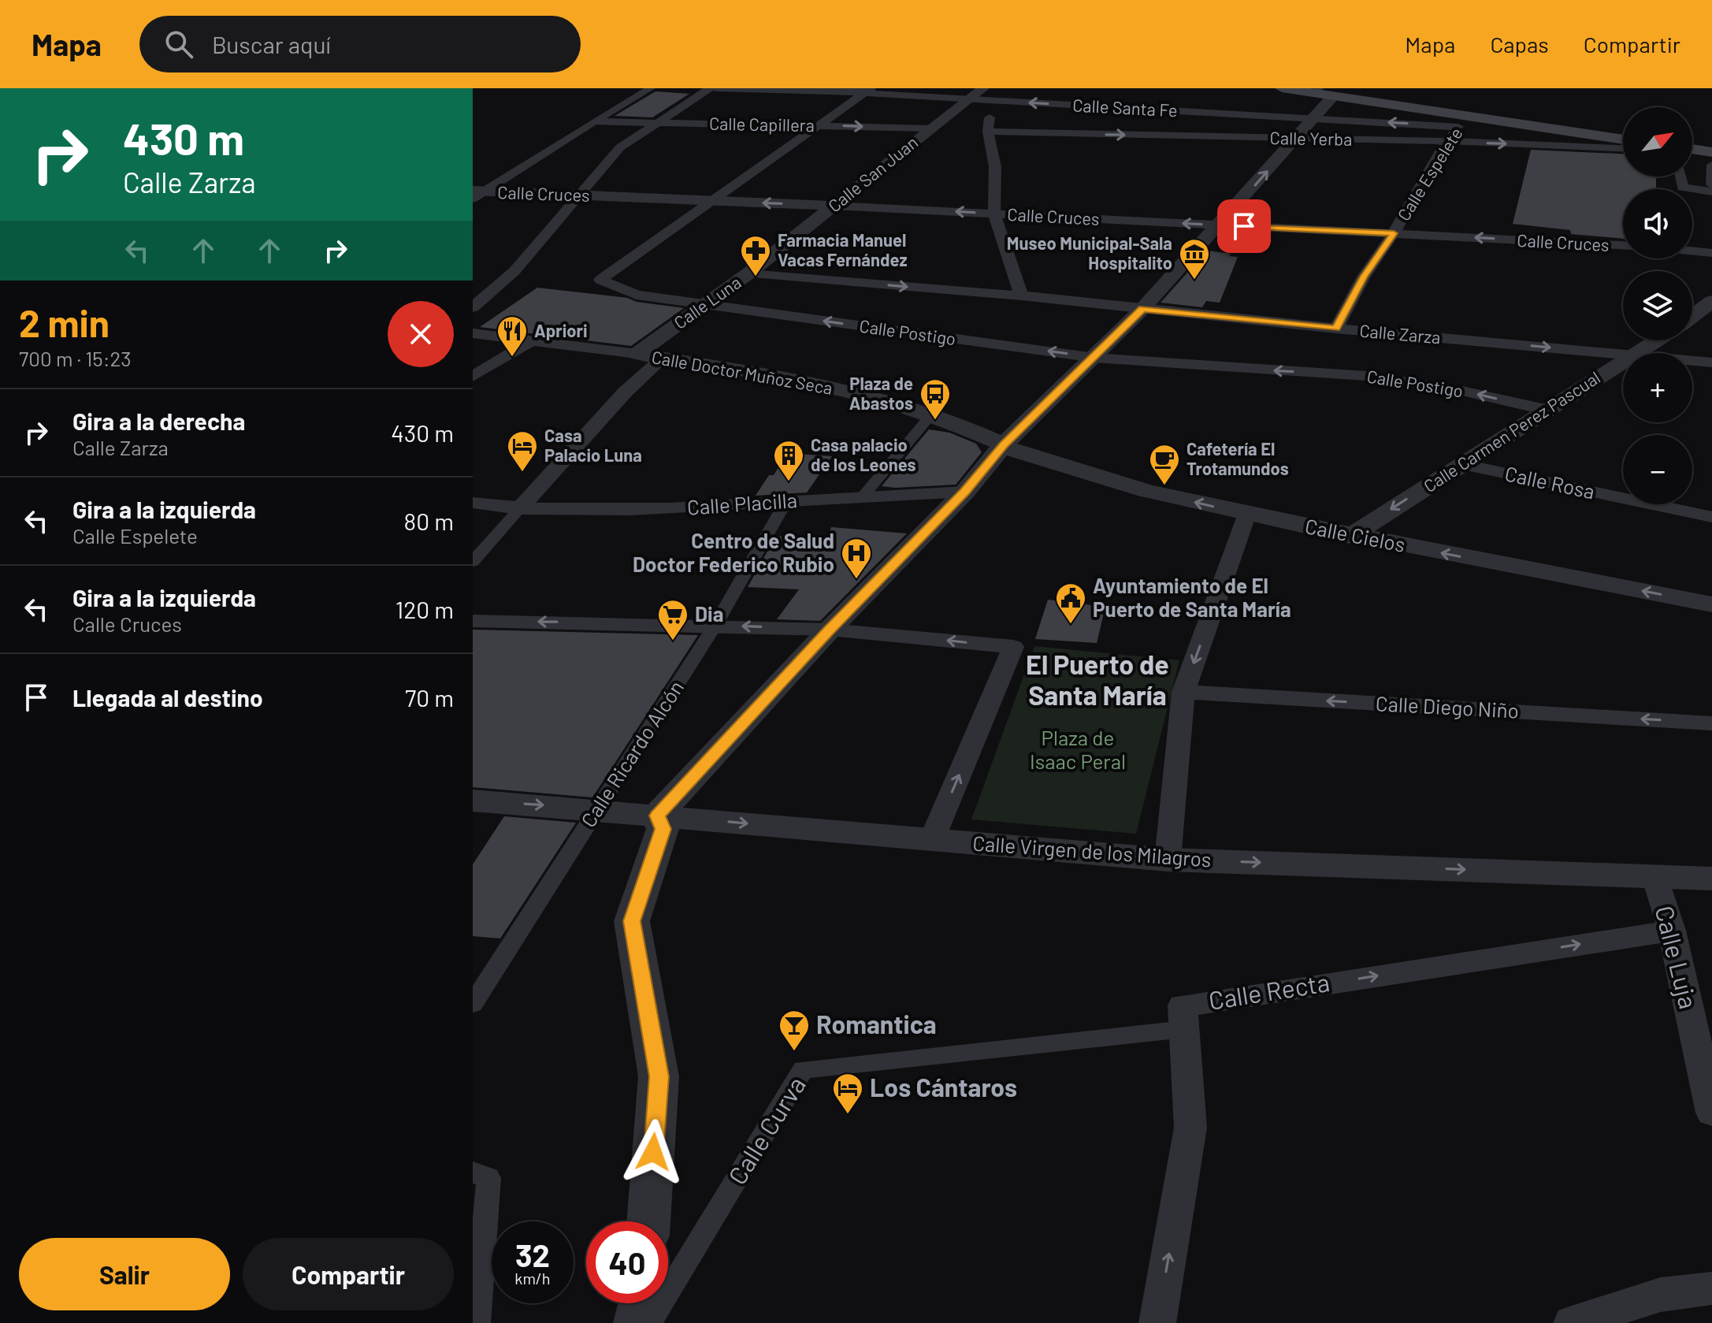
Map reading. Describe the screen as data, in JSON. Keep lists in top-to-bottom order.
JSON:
{
  "streets": {
    "street": [
      "Calle Santa Fe",
      "Calle Capillera",
      "Calle Yerba",
      "Calle San Juan",
      "Calle Espelete",
      "Calle Cruces",
      "Calle Luna",
      "Calle Postigo",
      "Calle Zarza",
      "Calle Doctor Muñoz Seca",
      "Calle Carmen Perez Pascual",
      "Calle Rosa",
      "Calle Placilla",
      "Calle Cielos",
      "Calle Diego Niño",
      "Calle Ricardo Alcón",
      "Calle Virgen de los Milagros",
      "Calle Luja",
      "Calle Recta",
      "Calle Curva"
    ]
  },
  "crossings": [
    ["Calle Santa Fe", "Calle San Juan"],
    ["Calle Santa Fe", "Calle Espelete"],
    ["Calle Santa Fe", "Calle Postigo"],
    ["Calle Capillera", "Calle San Juan"],
    ["Calle Capillera", "Calle Postigo"],
    ["Calle Yerba", "Calle Espelete"],
    ["Calle San Juan", "Calle Cruces"],
    ["Calle San Juan", "Calle Luna"],
    ["Calle San Juan", "Calle Zarza"],
    ["Calle Espelete", "Calle Cruces"],
    ["Calle Espelete", "Calle Zarza"],
    ["Calle Cruces", "Calle Postigo"],
    ["Calle Luna", "Calle Postigo"],
    ["Calle Luna", "Calle Zarza"],
    ["Calle Luna", "Calle Doctor Muñoz Seca"],
    ["Calle Postigo", "Calle Carmen Perez Pascual"],
    ["Calle Doctor Muñoz Seca", "Calle Cielos"],
    ["Calle Carmen Perez Pascual", "Calle Rosa"],
    ["Calle Carmen Perez Pascual", "Calle Cielos"],
    ["Calle Placilla", "Calle Ricardo Alcón"],
    ["Calle Ricardo Alcón", "Calle Virgen de los Milagros"],
    ["Calle Virgen de los Milagros", "Calle Luja"],
    ["Calle Luja", "Calle Recta"],
    ["Calle Recta", "Calle Curva"]
  ],
  "one_way": [
    "Calle Santa Fe",
    "Calle Yerba",
    "Calle Cruces",
    "Calle Postigo",
    "Calle Zarza",
    "Calle Carmen Perez Pascual",
    "Calle Cielos",
    "Calle Diego Niño"
  ],
  "districts": ["El Puerto de Santa María"],
  "parks": ["Plaza de Isaac Peral"],
  "places": {
    "pharmacy": ["Farmacia Manuel Vacas Fernández"],
    "museum": ["Museo Municipal-Sala Hospitalito"],
    "restaurant": ["Apriori"],
    "bus stop": ["Plaza de Abastos"],
    "hotel": ["Casa Palacio Luna", "Los Cántaros"],
    "building": ["Casa palacio de los Leones"],
    "cafe": ["Cafetería El Trotamundos"],
    "hospital": ["Centro de Salud Doctor Federico Rubio"],
    "public building": ["Ayuntamiento de El Puerto de Santa María"],
    "supermarket": ["Dia"],
    "bar": ["Romantica"]
  },
  "north": "top right",
  "page": {
    "header": "Mapa",
    "search": "Buscar aquí",
    "nav": ["Mapa", "Capas", "Compartir"],
    "turn": ["430 m", "Calle Zarza"],
    "map_buttons": ["+", "−"],
    "heading": ["2 min", "700 m · 15:23"],
    "list": [
      {
        "name": "Gira a la derecha",
        "note": "Calle Zarza",
        "value": "430 m"
      },
      {
        "name": "Gira a la izquierda",
        "note": "Calle Espelete",
        "value": "80 m"
      },
      {
        "name": "Gira a la izquierda",
        "note": "Calle Cruces",
        "value": "120 m"
      },
      {
        "name": "Llegada al destino",
        "value": "70 m"
      }
    ],
    "speed": "32 km/h",
    "limit": "40",
    "buttons": ["Salir", "Compartir"]
  }
}
